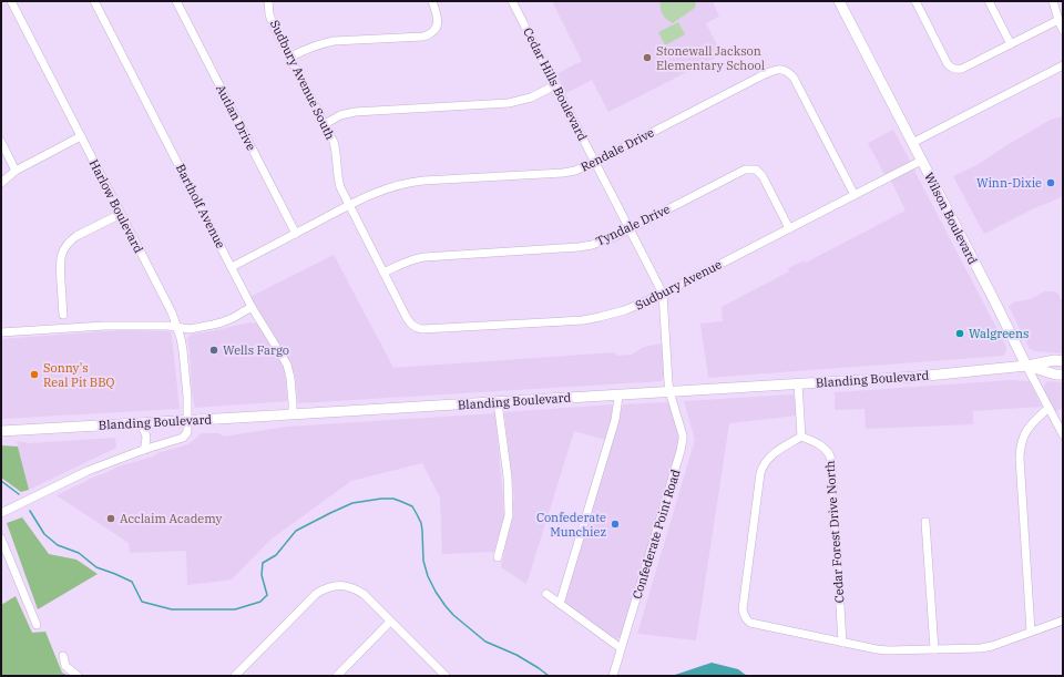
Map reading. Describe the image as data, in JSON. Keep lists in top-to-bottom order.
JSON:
{
  "streets": {
    "main road": ["Wilson Boulevard", "Blanding Boulevard"],
    "street": [
      "Sudbury Avenue South",
      "Cedar Hills Boulevard",
      "Autlan Drive",
      "Rendale Drive",
      "Harlow Boulevard",
      "Bartholf Avenue",
      "Tyndale Drive",
      "Sudbury Avenue",
      "Cedar Forest Drive North",
      "Confederate Point Road"
    ]
  },
  "crossings": [
    ["Sudbury Avenue South", "Rendale Drive"],
    ["Sudbury Avenue South", "Tyndale Drive"],
    ["Sudbury Avenue South", "Sudbury Avenue"],
    ["Cedar Hills Boulevard", "Rendale Drive"],
    ["Cedar Hills Boulevard", "Tyndale Drive"],
    ["Cedar Hills Boulevard", "Sudbury Avenue"],
    ["Cedar Hills Boulevard", "Blanding Boulevard"],
    ["Cedar Hills Boulevard", "Confederate Point Road"],
    ["Autlan Drive", "Rendale Drive"],
    ["Rendale Drive", "Bartholf Avenue"],
    ["Rendale Drive", "Sudbury Avenue"],
    ["Harlow Boulevard", "Blanding Boulevard"],
    ["Bartholf Avenue", "Blanding Boulevard"],
    ["Wilson Boulevard", "Sudbury Avenue"],
    ["Wilson Boulevard", "Blanding Boulevard"],
    ["Tyndale Drive", "Sudbury Avenue"],
    ["Blanding Boulevard", "Confederate Point Road"]
  ],
  "places": [
    "Stonewall Jackson Elementary School",
    "Winn-Dixie",
    "Walgreens",
    "Wells Fargo",
    "Sonny's Real Pit BBQ",
    "Acclaim Academy",
    "Confederate Munchiez"
  ]
}
